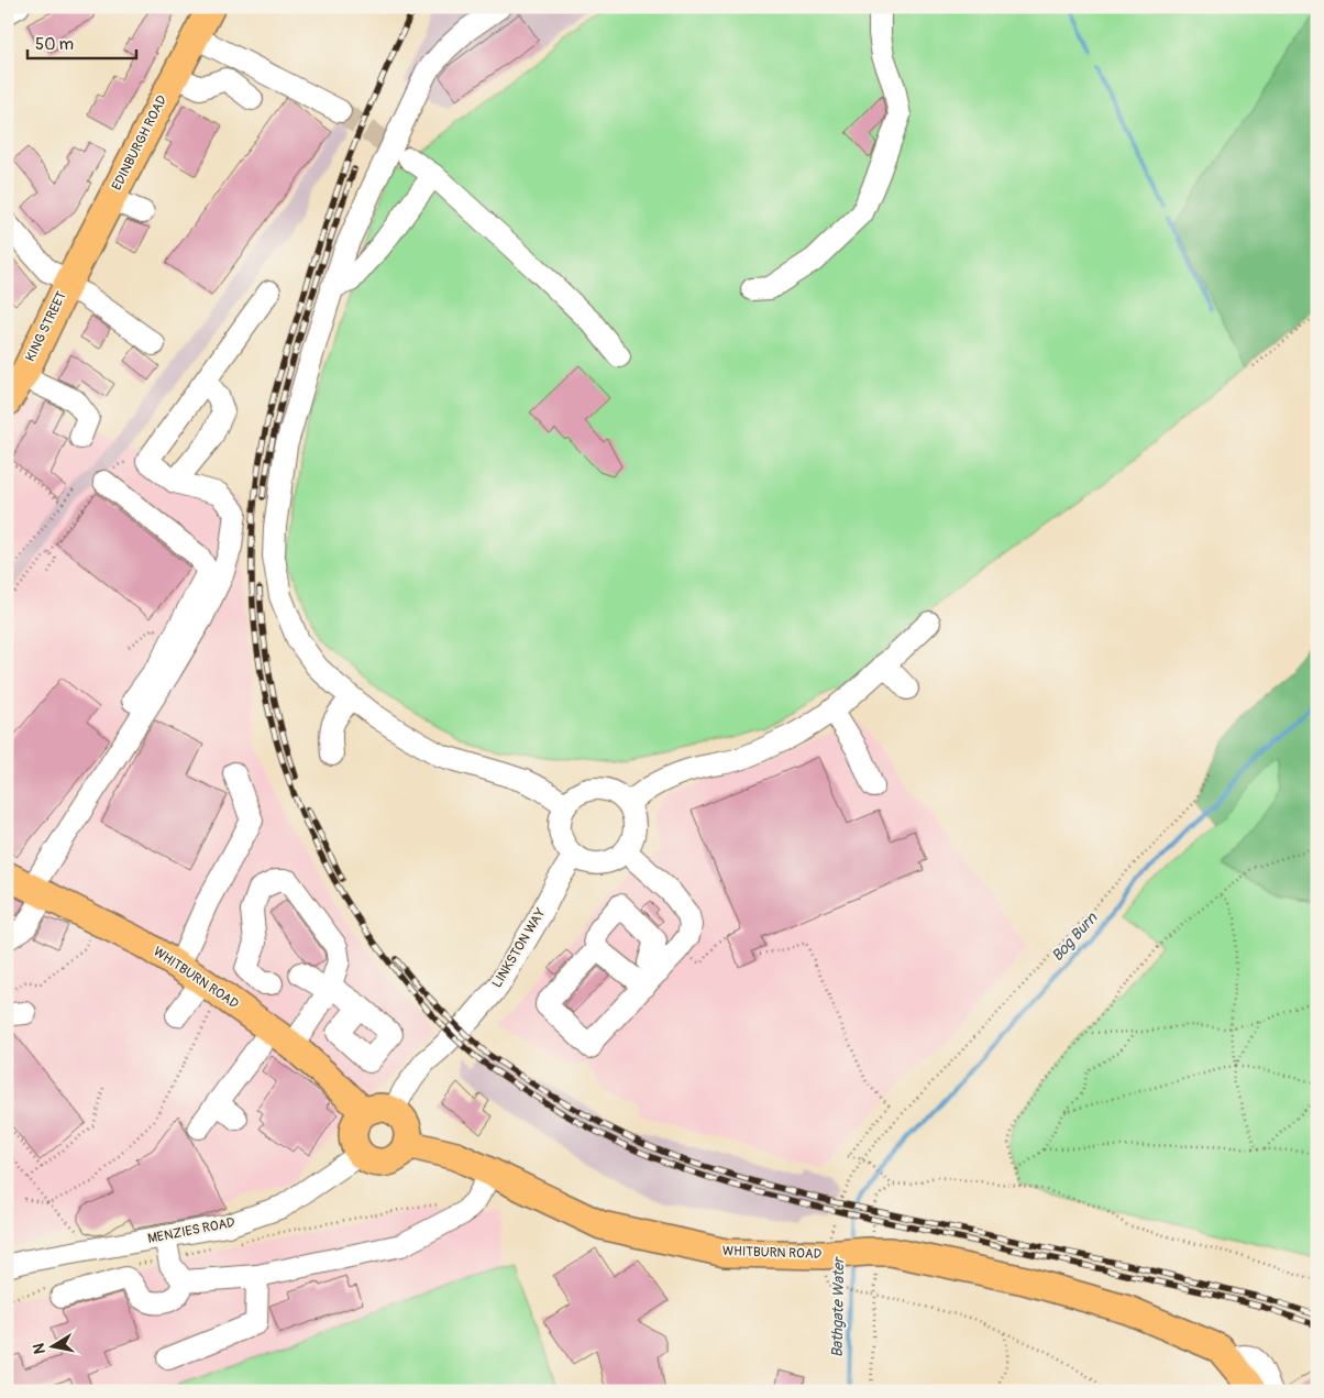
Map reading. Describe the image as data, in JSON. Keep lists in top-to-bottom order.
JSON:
{
  "streets": {
    "main road": ["EDINBURGH ROAD", "KING STREET", "WHITBURN ROAD"],
    "street": ["LINKSTON WAY", "MENZIES ROAD"]
  },
  "crossings": [
    ["EDINBURGH ROAD", "KING STREET"],
    ["LINKSTON WAY", "WHITBURN ROAD"],
    ["LINKSTON WAY", "MENZIES ROAD"],
    ["WHITBURN ROAD", "MENZIES ROAD"]
  ],
  "water": ["Bog Burn", "Bathgate Water"],
  "scale_bar": "50 m",
  "north": "left"
}
